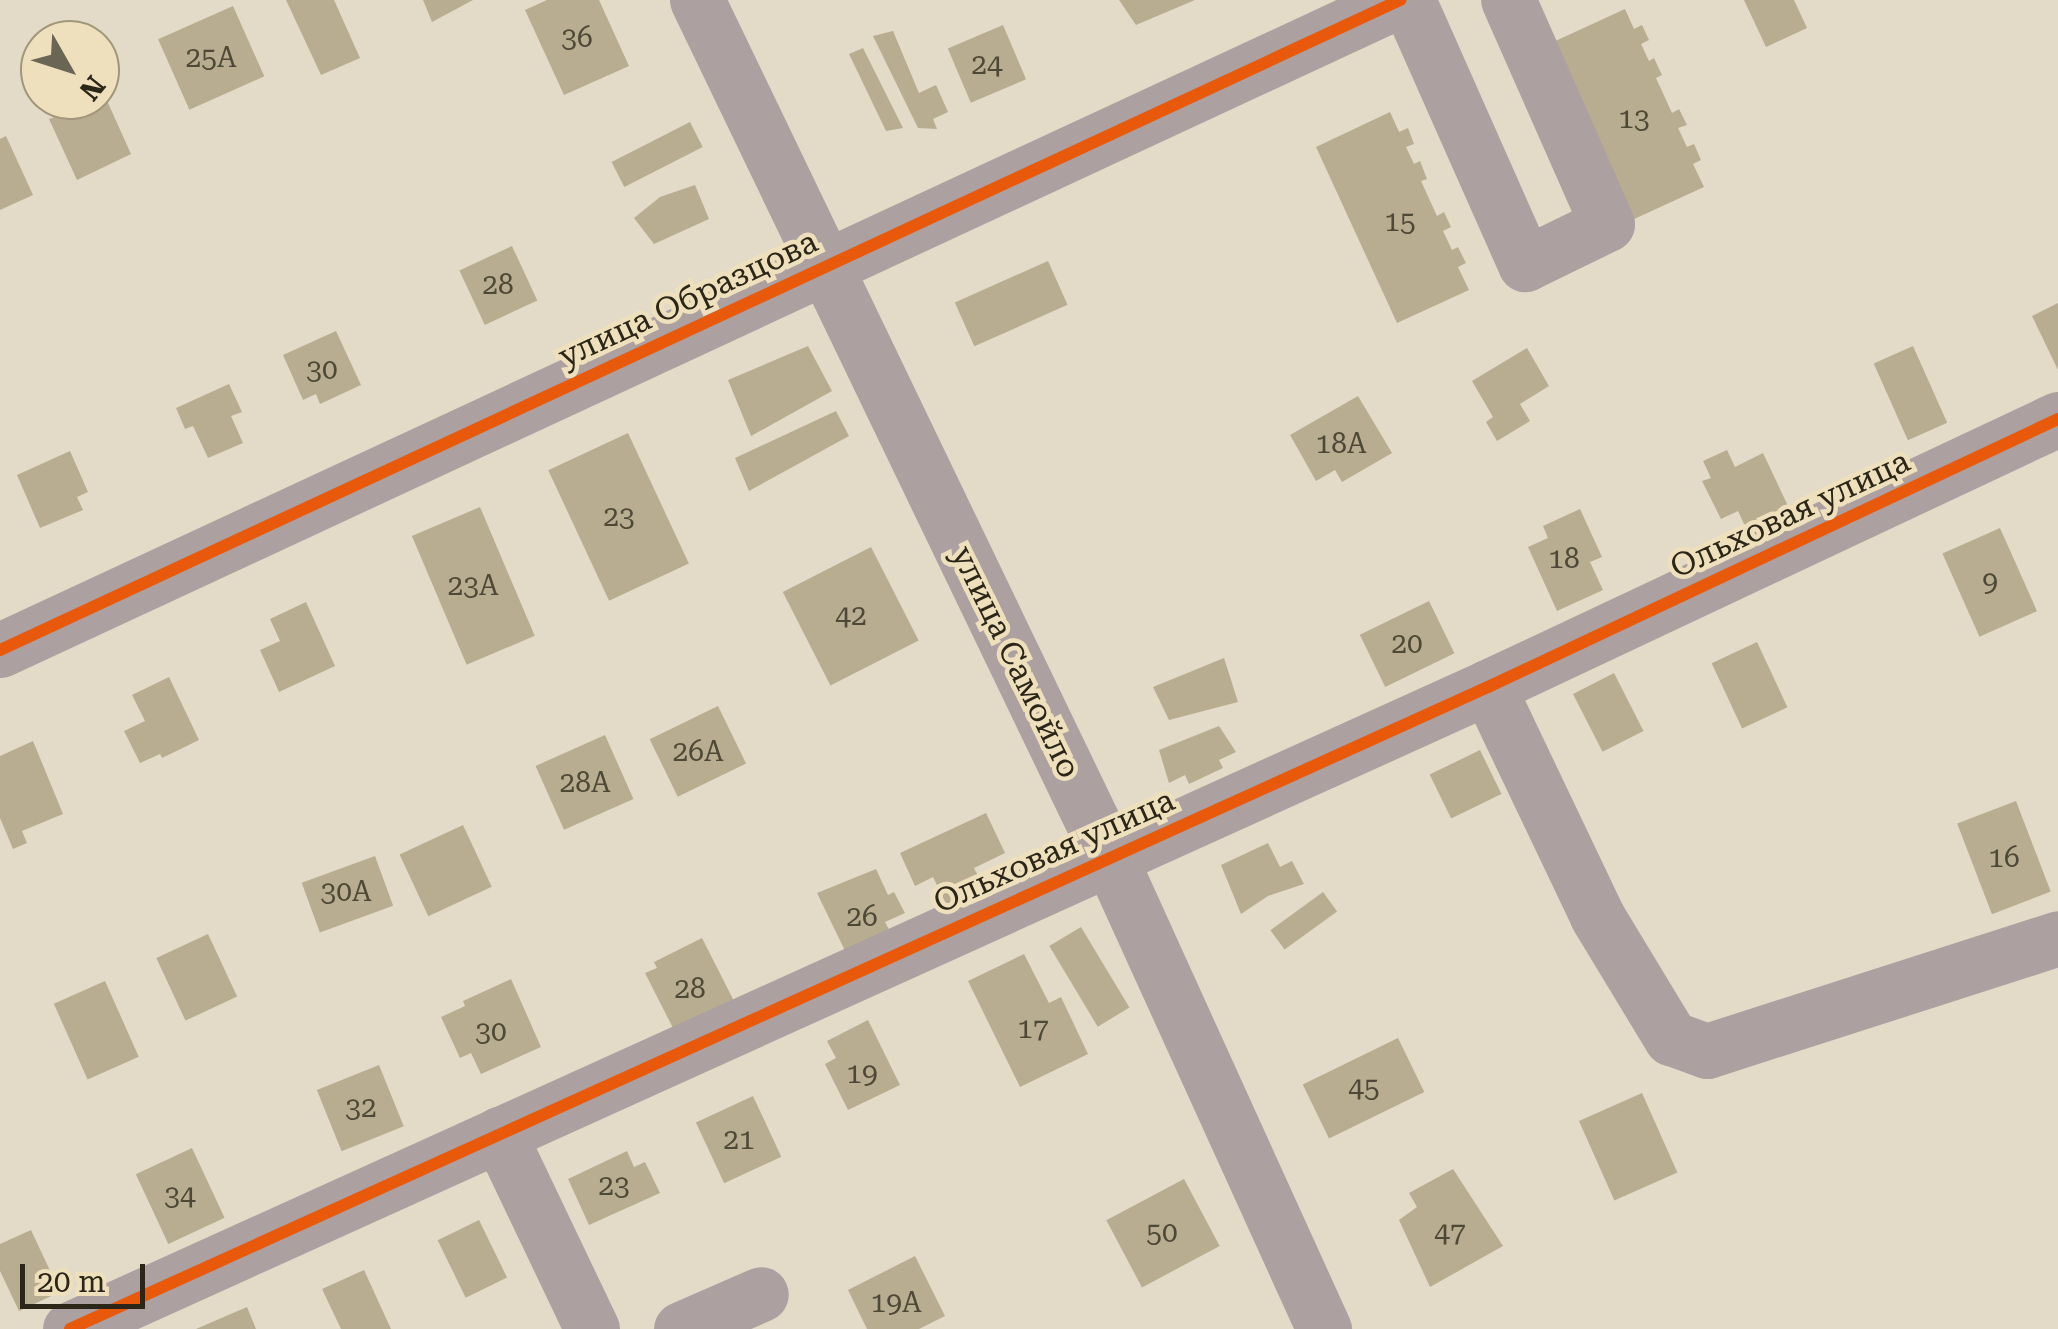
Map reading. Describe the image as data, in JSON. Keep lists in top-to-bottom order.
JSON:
{
  "streets": {
    "street": ["улица Образцова", "Ольховая улица", "улица Самойло"]
  },
  "crossings": [
    ["улица Образцова", "улица Самойло"],
    ["Ольховая улица", "улица Самойло"]
  ],
  "house_numbers": [
    "36",
    "25А",
    "24",
    "13",
    "15",
    "28",
    "30",
    "18А",
    "23",
    "18",
    "9",
    "23А",
    "42",
    "20",
    "26А",
    "28А",
    "16",
    "30А",
    "26",
    "28",
    "17",
    "30",
    "19",
    "45",
    "32",
    "21",
    "23",
    "34",
    "50",
    "47",
    "19А"
  ],
  "scale_bar": "20 m",
  "north": "bottom right"
}
